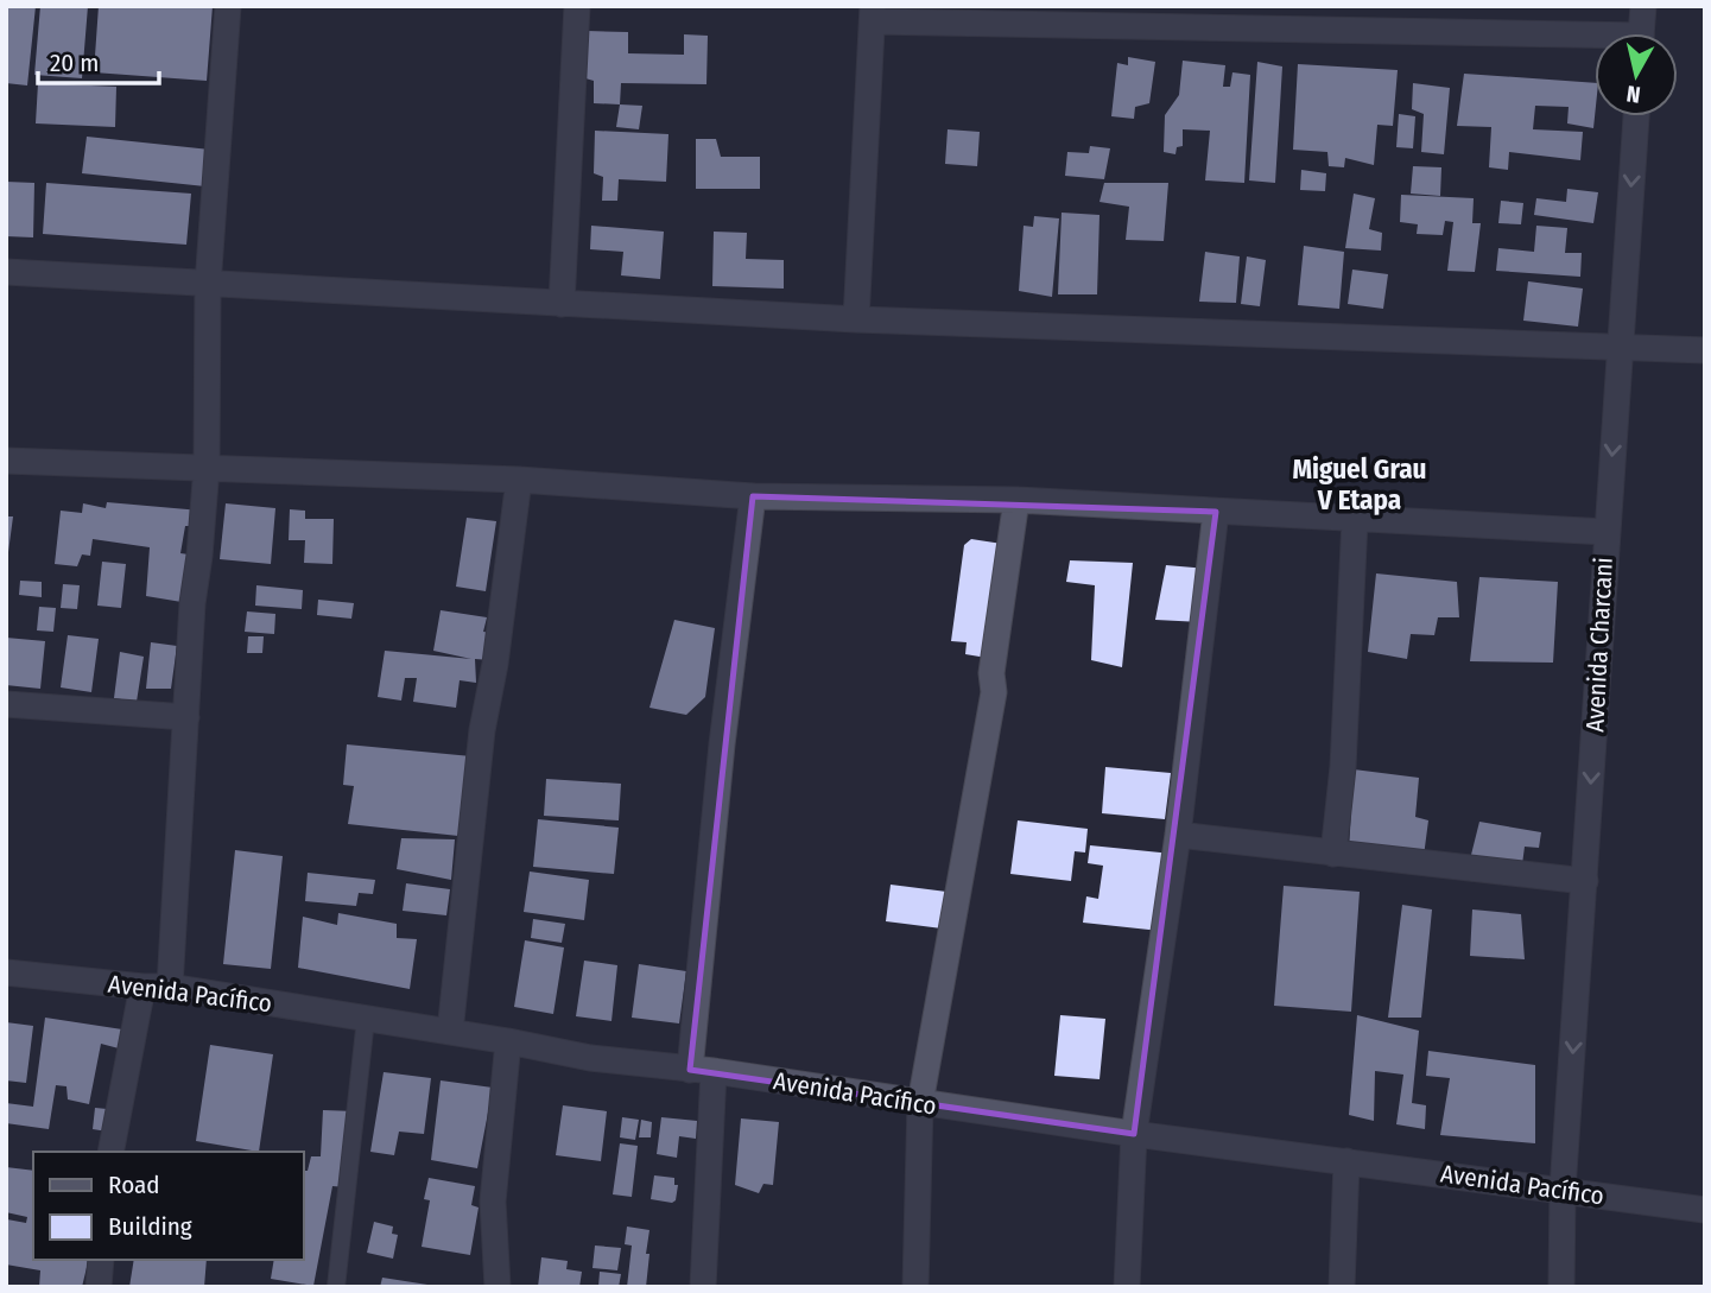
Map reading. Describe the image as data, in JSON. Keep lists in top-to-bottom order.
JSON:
{
  "streets": {
    "street": ["Avenida Charcani", "Avenida Pacífico"]
  },
  "crossings": [
    ["Avenida Charcani", "Avenida Pacífico"]
  ],
  "one_way": ["Avenida Charcani"],
  "districts": ["Miguel Grau V Etapa"],
  "legend": ["Road", "Building"],
  "scale_bar": "20 m",
  "north": "bottom"
}
